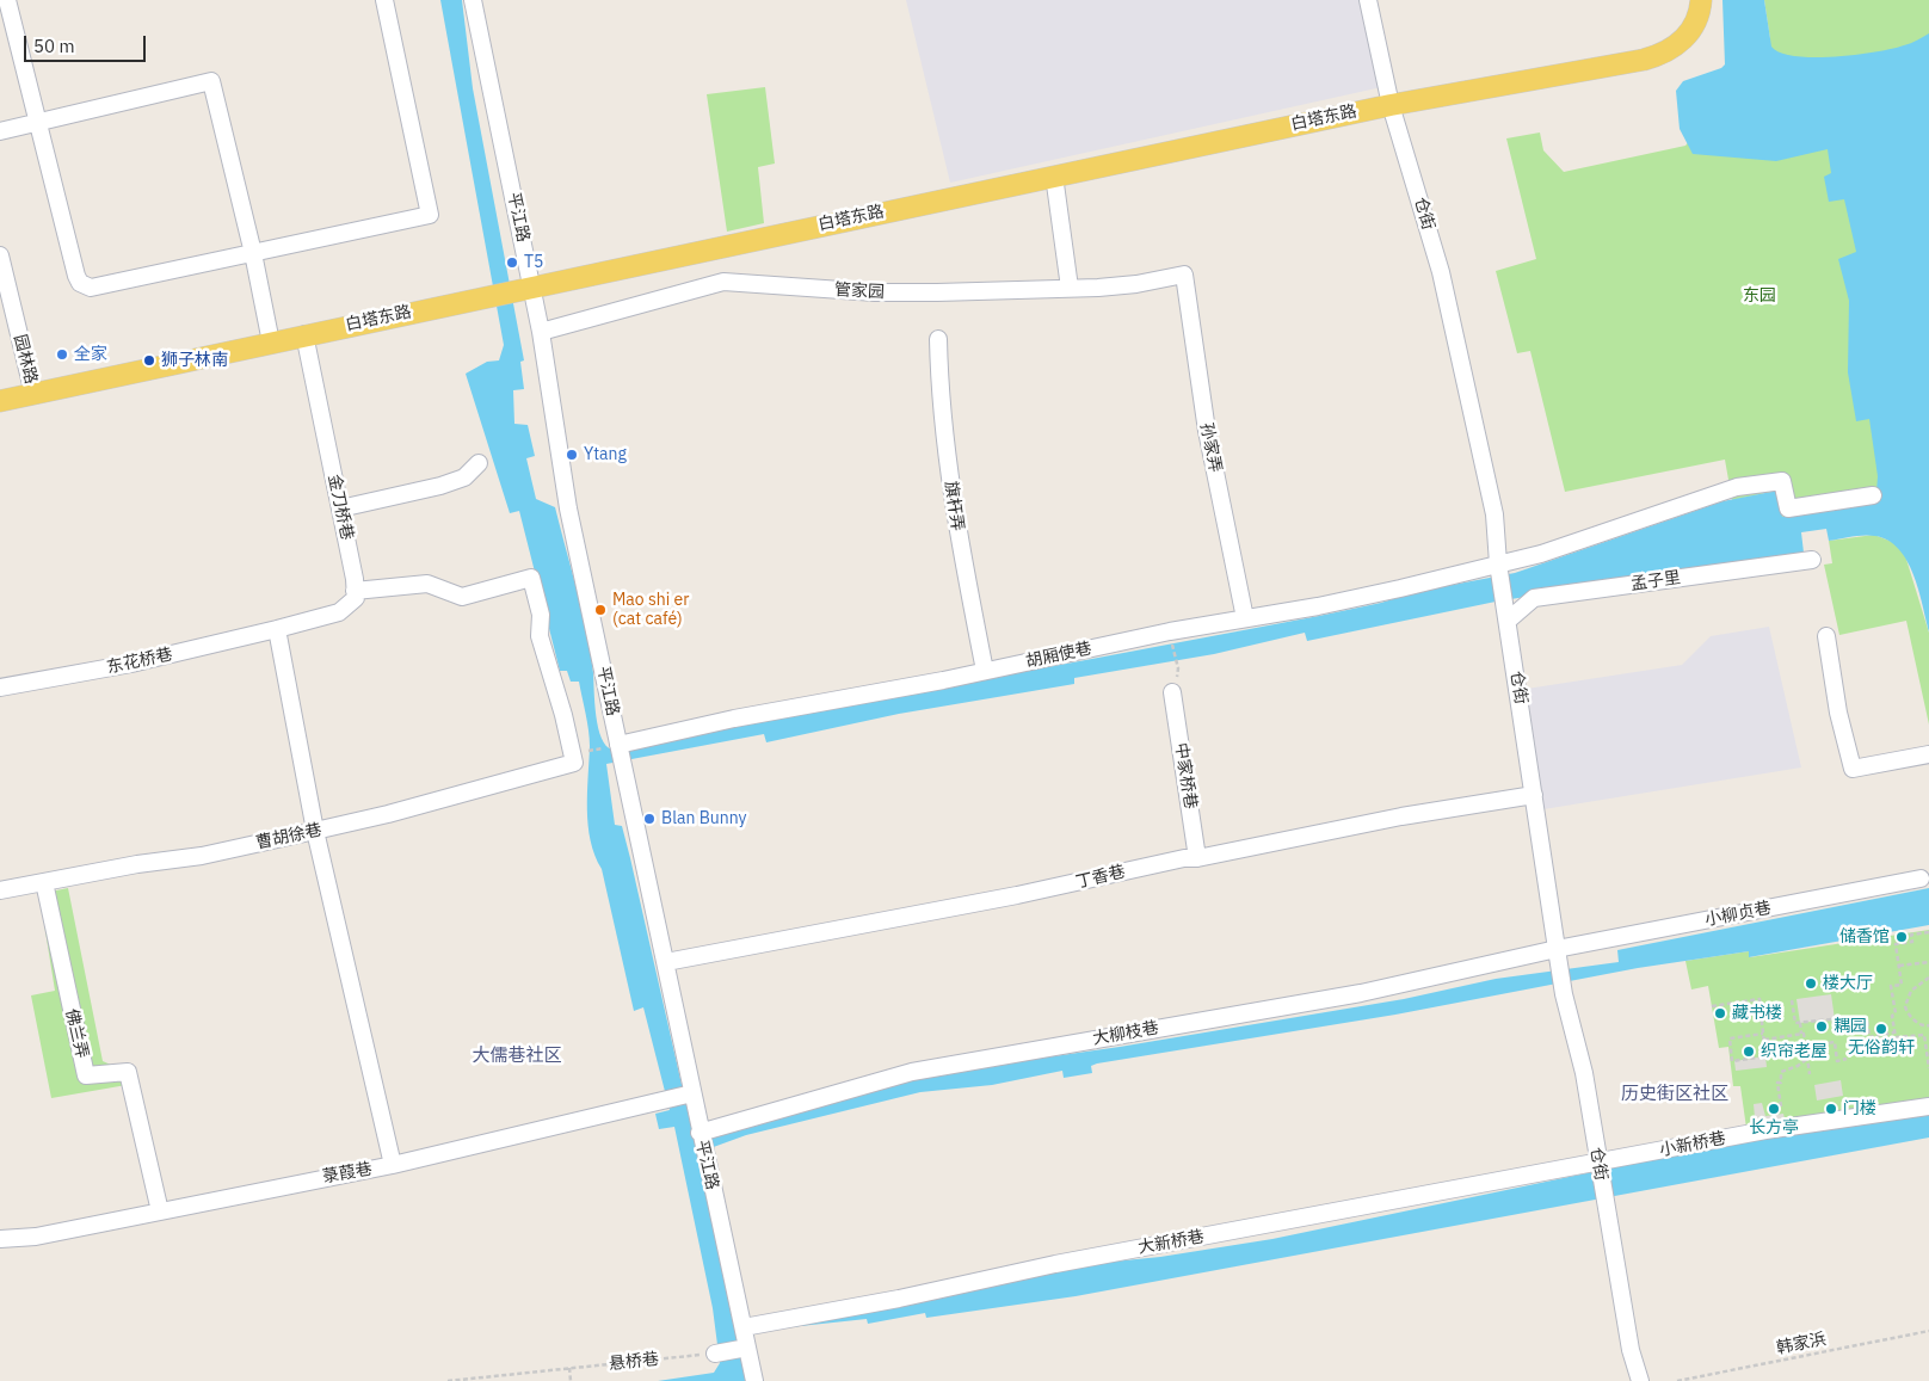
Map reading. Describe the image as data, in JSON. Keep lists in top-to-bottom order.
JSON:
{
  "streets": {
    "main road": ["白塔东路"],
    "street": [
      "仓街",
      "平江路",
      "管家园",
      "园林路",
      "孙家弄",
      "旗杆弄",
      "金刀桥巷",
      "孟子里",
      "胡厢使巷",
      "东花桥巷",
      "中家桥巷",
      "曹胡徐巷",
      "丁香巷",
      "小柳贞巷",
      "佛兰弄",
      "大柳枝巷",
      "小新桥巷",
      "菉葭巷",
      "大新桥巷"
    ],
    "path": ["韩家浜", "悬桥巷"]
  },
  "crossings": [
    ["白塔东路", "仓街"],
    ["白塔东路", "平江路"],
    ["白塔东路", "园林路"],
    ["白塔东路", "金刀桥巷"],
    ["仓街", "孟子里"],
    ["仓街", "胡厢使巷"],
    ["仓街", "丁香巷"],
    ["仓街", "小柳贞巷"],
    ["仓街", "大柳枝巷"],
    ["仓街", "小新桥巷"],
    ["仓街", "大新桥巷"],
    ["平江路", "管家园"],
    ["平江路", "胡厢使巷"],
    ["平江路", "丁香巷"],
    ["平江路", "大柳枝巷"],
    ["平江路", "菉葭巷"],
    ["平江路", "大新桥巷"],
    ["管家园", "孙家弄"],
    ["孙家弄", "胡厢使巷"],
    ["旗杆弄", "胡厢使巷"],
    ["中家桥巷", "丁香巷"],
    ["曹胡徐巷", "佛兰弄"],
    ["小柳贞巷", "大柳枝巷"],
    ["佛兰弄", "菉葭巷"],
    ["小新桥巷", "大新桥巷"]
  ],
  "districts": ["大儒巷社区", "历史街区社区"],
  "parks": ["东园"],
  "places": [
    "T5",
    "全家",
    "狮子林南",
    "Ytang",
    "Mao shi er (cat café)",
    "Blan Bunny",
    "储香馆",
    "楼大厅",
    "藏书楼",
    "耦园",
    "无俗韵轩",
    "织帘老屋",
    "长方亭",
    "门楼"
  ],
  "scale_bar": "50 m"
}
